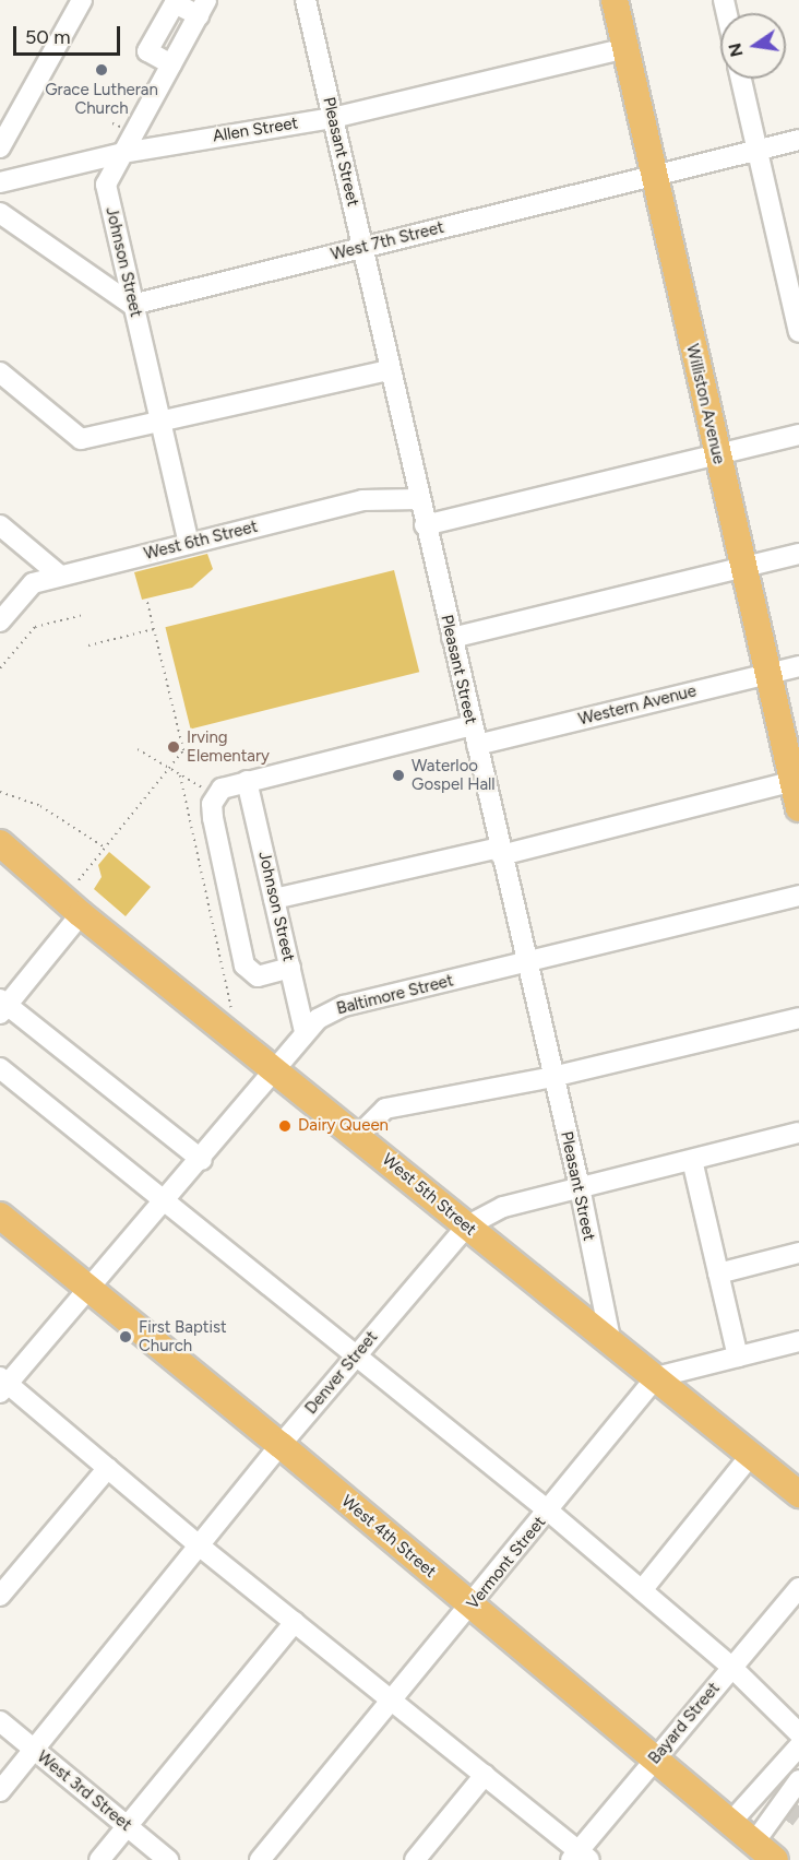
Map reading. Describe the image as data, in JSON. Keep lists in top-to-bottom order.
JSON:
{
  "streets": {
    "main road": ["Williston Avenue", "West 5th Street", "West 4th Street"],
    "street": [
      "Allen Street",
      "Pleasant Street",
      "West 7th Street",
      "Johnson Street",
      "West 6th Street",
      "Western Avenue",
      "Baltimore Street",
      "Denver Street",
      "Vermont Street",
      "Bayard Street",
      "West 3rd Street"
    ]
  },
  "crossings": [
    ["Allen Street", "Pleasant Street"],
    ["Allen Street", "Johnson Street"],
    ["Allen Street", "Williston Avenue"],
    ["Pleasant Street", "West 7th Street"],
    ["Pleasant Street", "West 6th Street"],
    ["Pleasant Street", "Western Avenue"],
    ["Pleasant Street", "Baltimore Street"],
    ["Pleasant Street", "West 5th Street"],
    ["Pleasant Street", "Denver Street"],
    ["West 7th Street", "Johnson Street"],
    ["West 7th Street", "Williston Avenue"],
    ["Johnson Street", "West 6th Street"],
    ["Johnson Street", "Baltimore Street"],
    ["Williston Avenue", "Western Avenue"],
    ["Baltimore Street", "West 5th Street"],
    ["Baltimore Street", "West 4th Street"],
    ["West 5th Street", "Denver Street"],
    ["West 5th Street", "Vermont Street"],
    ["Denver Street", "West 4th Street"],
    ["Denver Street", "West 3rd Street"],
    ["West 4th Street", "Vermont Street"],
    ["West 4th Street", "Bayard Street"]
  ],
  "places": [
    "Grace Lutheran Church",
    "Irving Elementary",
    "Waterloo Gospel Hall",
    "Dairy Queen",
    "First Baptist Church"
  ],
  "scale_bar": "50 m",
  "north": "left"
}
